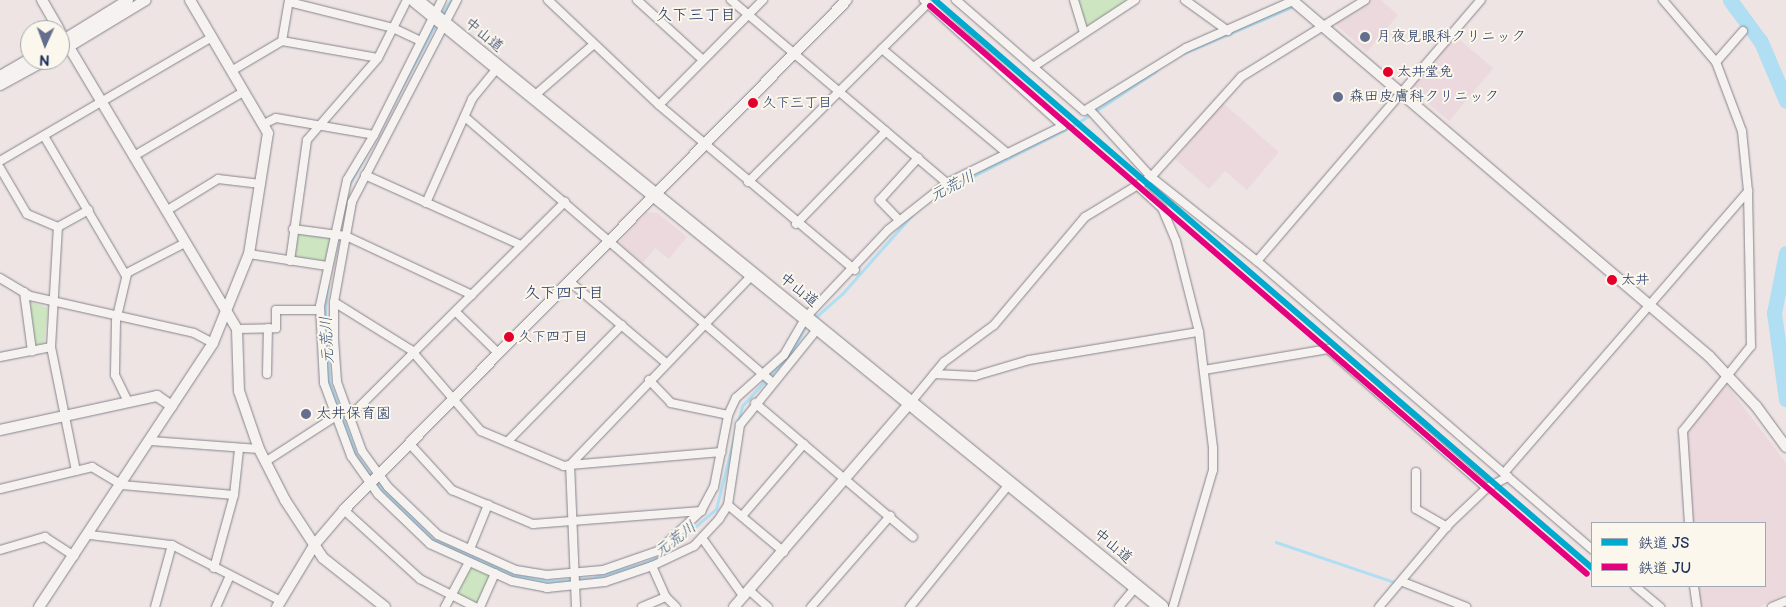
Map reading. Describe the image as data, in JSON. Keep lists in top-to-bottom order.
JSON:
{
  "streets": {
    "highway": ["中山道"]
  },
  "districts": ["久下三丁目", "久下四丁目"],
  "water": ["元荒川"],
  "places": [
    "月夜見眼科クリニック",
    "太井堂免",
    "森田皮膚科クリニック",
    "久下三丁目",
    "太井",
    "久下四丁目",
    "太井保育園"
  ],
  "lines": ["rail line JS", "rail line JU"],
  "legend": ["鉄道 JS", "鉄道 JU"],
  "north": "bottom"
}
